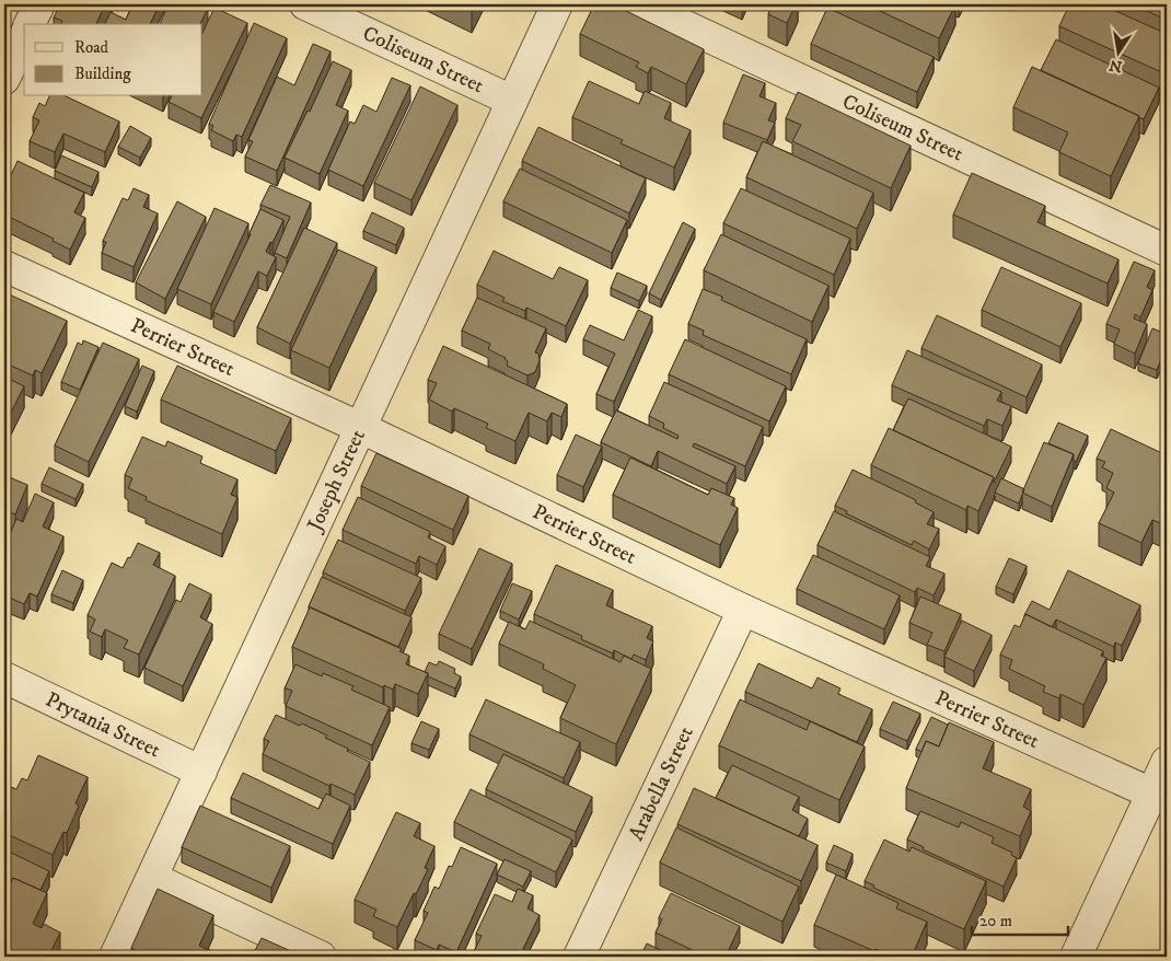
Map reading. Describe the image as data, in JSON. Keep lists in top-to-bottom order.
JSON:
{
  "streets": {
    "street": [
      "Coliseum Street",
      "Perrier Street",
      "Joseph Street",
      "Prytania Street",
      "Arabella Street"
    ]
  },
  "crossings": [
    ["Coliseum Street", "Joseph Street"],
    ["Perrier Street", "Joseph Street"],
    ["Perrier Street", "Arabella Street"],
    ["Joseph Street", "Prytania Street"]
  ],
  "legend": ["Road", "Building"],
  "scale_bar": "20 m",
  "north": "bottom"
}
